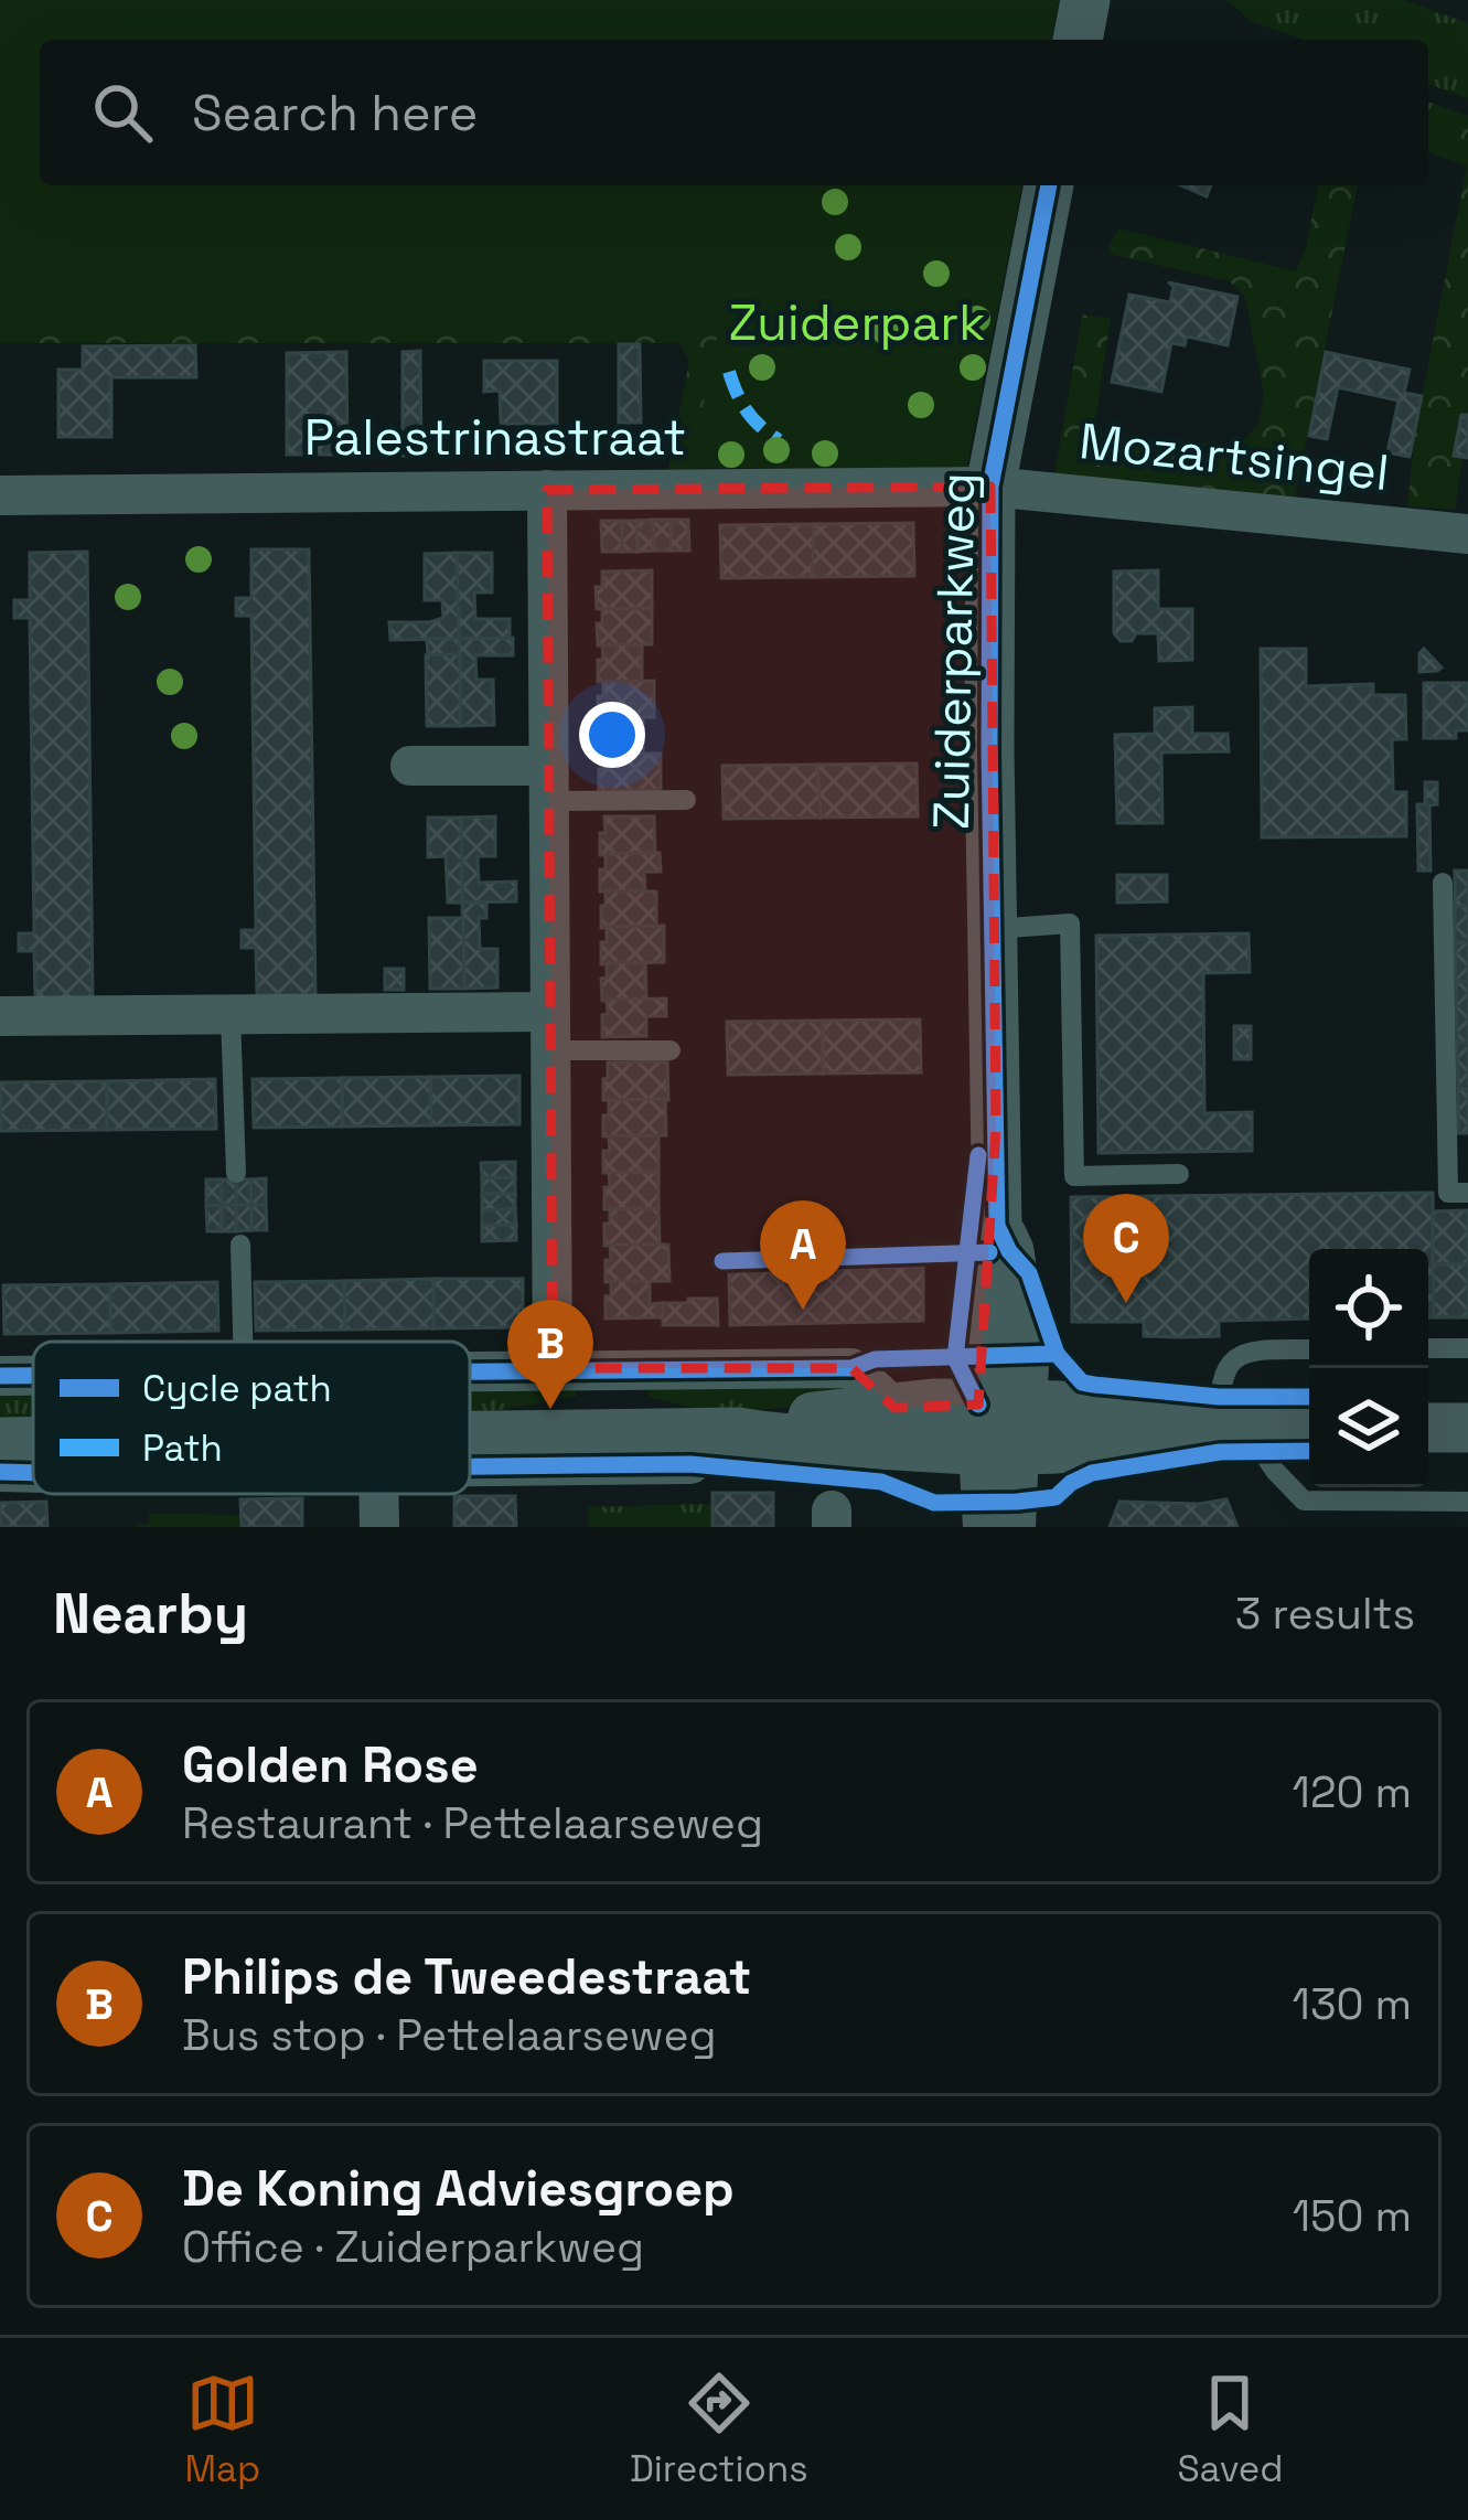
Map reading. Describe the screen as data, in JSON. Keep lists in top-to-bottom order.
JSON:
{
  "streets": {
    "street": ["Palestrinastraat", "Mozartsingel", "Zuiderparkweg"]
  },
  "crossings": [
    ["Palestrinastraat", "Mozartsingel"],
    ["Palestrinastraat", "Zuiderparkweg"],
    ["Mozartsingel", "Zuiderparkweg"]
  ],
  "parks": ["Zuiderpark"],
  "legend": ["Cycle path", "Path"],
  "page": {
    "search": "Search here",
    "pins": ["C", "A", "B"],
    "heading": ["Nearby", "3 results"],
    "list": [
      {
        "mark": "A",
        "name": "Golden Rose",
        "note": "Restaurant · Pettelaarseweg",
        "value": "120 m"
      },
      {
        "mark": "B",
        "name": "Philips de Tweedestraat",
        "note": "Bus stop · Pettelaarseweg",
        "value": "130 m"
      },
      {
        "mark": "C",
        "name": "De Koning Adviesgroep",
        "note": "Office · Zuiderparkweg",
        "value": "150 m"
      }
    ],
    "nav": ["Map", "Directions", "Saved"]
  }
}
